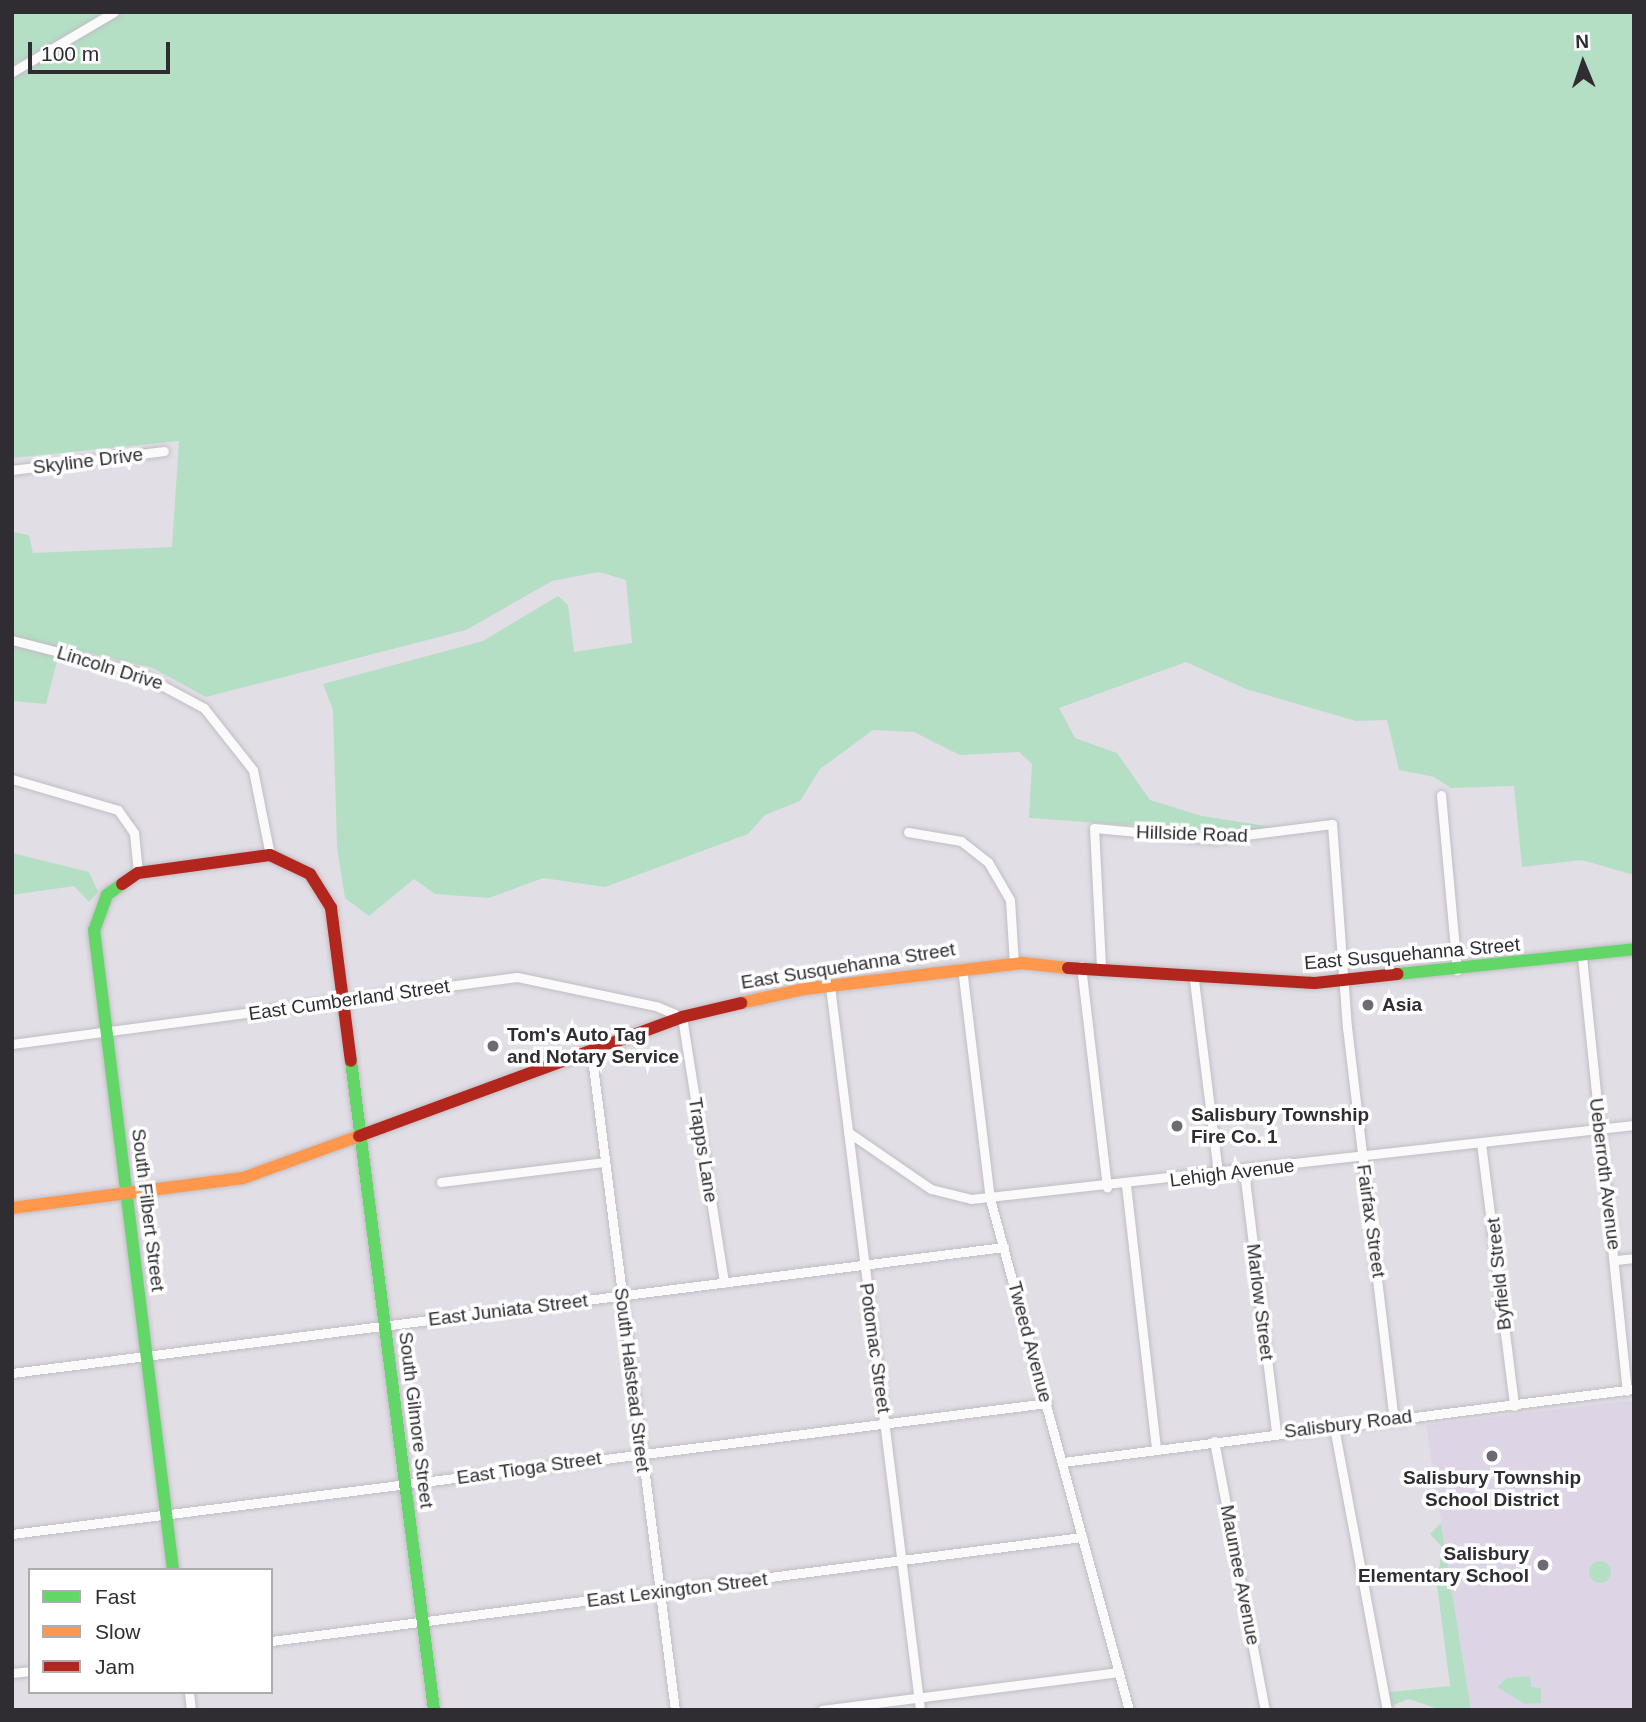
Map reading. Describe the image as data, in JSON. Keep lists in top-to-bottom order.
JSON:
{
  "streets": {
    "street": [
      "Skyline Drive",
      "Lincoln Drive",
      "Hillside Road",
      "East Susquehanna Street",
      "East Cumberland Street",
      "Trapps Lane",
      "Lehigh Avenue",
      "Ueberroth Avenue",
      "South Filbert Street",
      "Fairfax Street",
      "Byfield Street",
      "Marlow Street",
      "East Juniata Street",
      "Tweed Avenue",
      "Potomac Street",
      "South Halstead Street",
      "South Gilmore Street",
      "Salisbury Road",
      "East Tioga Street",
      "Maumee Avenue",
      "East Lexington Street"
    ]
  },
  "crossings": [
    ["Hillside Road", "East Susquehanna Street"],
    ["Hillside Road", "Fairfax Street"],
    ["East Susquehanna Street", "East Cumberland Street"],
    ["East Susquehanna Street", "Trapps Lane"],
    ["East Susquehanna Street", "Ueberroth Avenue"],
    ["East Susquehanna Street", "South Filbert Street"],
    ["East Susquehanna Street", "Fairfax Street"],
    ["East Susquehanna Street", "Tweed Avenue"],
    ["East Susquehanna Street", "Potomac Street"],
    ["East Susquehanna Street", "South Halstead Street"],
    ["East Susquehanna Street", "South Gilmore Street"],
    ["East Cumberland Street", "Trapps Lane"],
    ["East Cumberland Street", "South Filbert Street"],
    ["East Cumberland Street", "South Gilmore Street"],
    ["Trapps Lane", "East Juniata Street"],
    ["Lehigh Avenue", "Ueberroth Avenue"],
    ["Lehigh Avenue", "Fairfax Street"],
    ["Lehigh Avenue", "Byfield Street"],
    ["Lehigh Avenue", "Marlow Street"],
    ["Lehigh Avenue", "Tweed Avenue"],
    ["Lehigh Avenue", "Potomac Street"],
    ["Ueberroth Avenue", "Salisbury Road"],
    ["South Filbert Street", "East Juniata Street"],
    ["South Filbert Street", "East Tioga Street"],
    ["Fairfax Street", "Salisbury Road"],
    ["Byfield Street", "Salisbury Road"],
    ["Marlow Street", "Salisbury Road"],
    ["East Juniata Street", "Tweed Avenue"],
    ["East Juniata Street", "Potomac Street"],
    ["East Juniata Street", "South Halstead Street"],
    ["East Juniata Street", "South Gilmore Street"],
    ["Tweed Avenue", "Salisbury Road"],
    ["Tweed Avenue", "East Tioga Street"],
    ["Tweed Avenue", "East Lexington Street"],
    ["Potomac Street", "East Tioga Street"],
    ["Potomac Street", "East Lexington Street"],
    ["South Halstead Street", "East Tioga Street"],
    ["South Halstead Street", "East Lexington Street"],
    ["South Gilmore Street", "East Tioga Street"],
    ["South Gilmore Street", "East Lexington Street"],
    ["Salisbury Road", "Maumee Avenue"]
  ],
  "places": [
    "Asia",
    "Tom's Auto Tag and Notary Service",
    "Salisbury Township Fire Co. 1",
    "Salisbury Township School District",
    "Salisbury Elementary School"
  ],
  "legend": ["Fast", "Slow", "Jam"],
  "scale_bar": "100 m",
  "north": "top"
}
